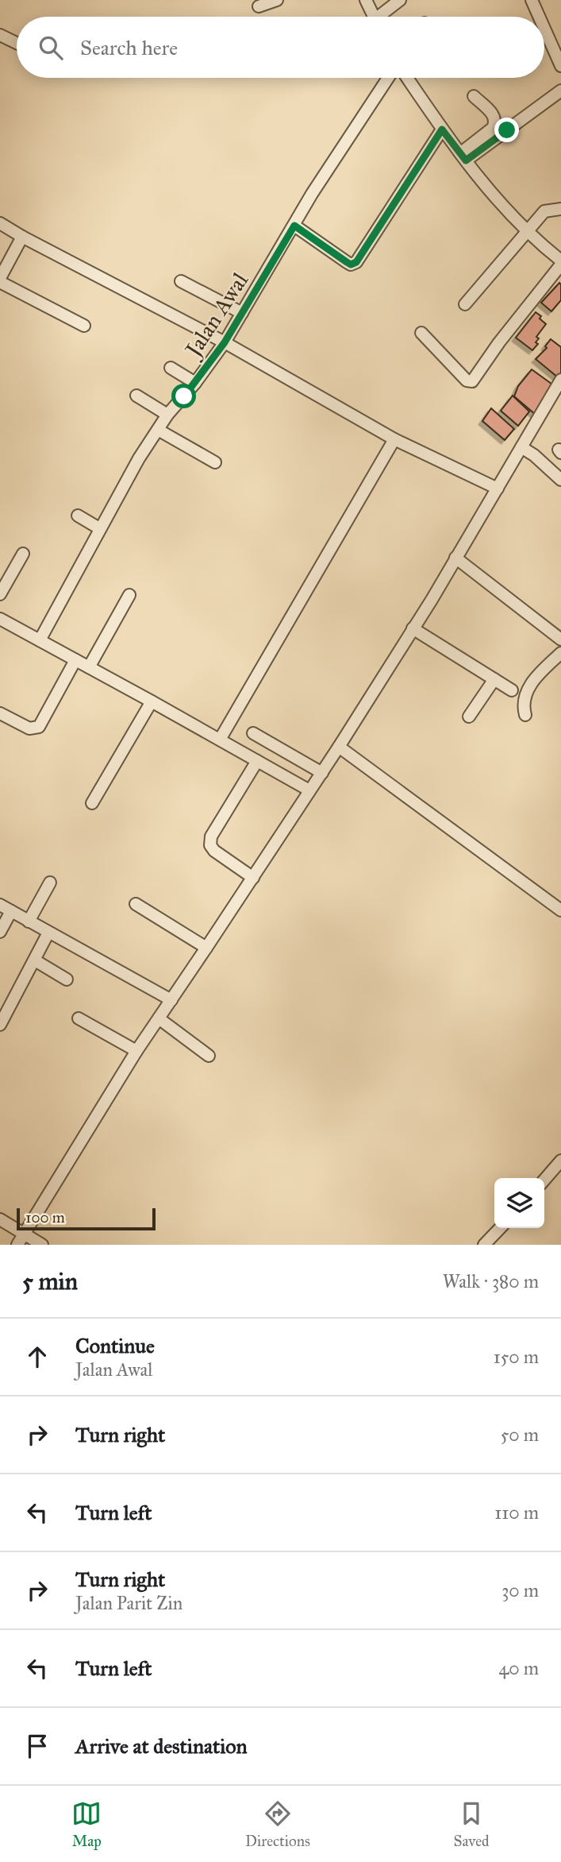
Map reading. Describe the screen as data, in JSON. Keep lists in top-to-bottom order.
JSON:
{
  "streets": {
    "street": ["Jalan Awal"]
  },
  "scale_bar": "100 m",
  "page": {
    "search": "Search here",
    "scale": "100 m",
    "heading": ["5 min", "Walk · 380 m"],
    "list": [
      ["Continue", "Jalan Awal", "150 m"],
      ["Turn right", "50 m"],
      ["Turn left", "110 m"],
      ["Turn right", "Jalan Parit Zin", "30 m"],
      ["Turn left", "40 m"],
      "Arrive at destination"
    ],
    "nav": ["Map", "Directions", "Saved"]
  }
}
